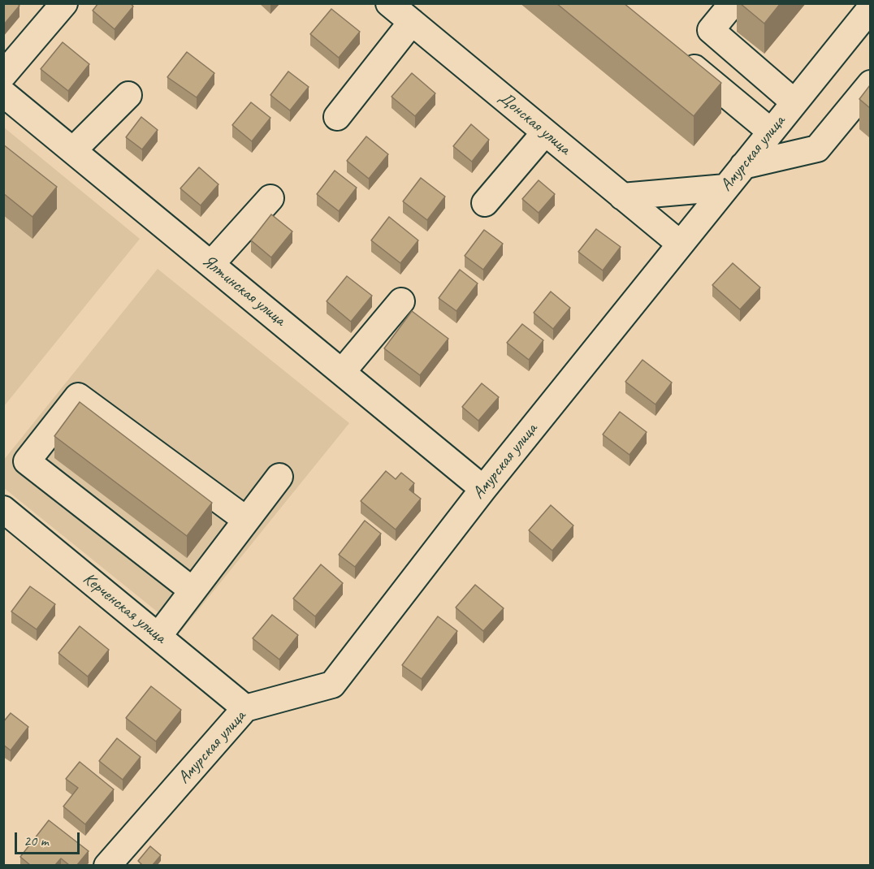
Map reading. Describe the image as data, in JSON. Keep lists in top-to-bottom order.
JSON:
{
  "streets": {
    "street": [
      "Донская улица",
      "Амурская улица",
      "Ялтинская улица",
      "Керченская улица"
    ]
  },
  "crossings": [
    ["Донская улица", "Амурская улица"],
    ["Амурская улица", "Ялтинская улица"],
    ["Амурская улица", "Керченская улица"]
  ],
  "scale_bar": "20 m"
}
